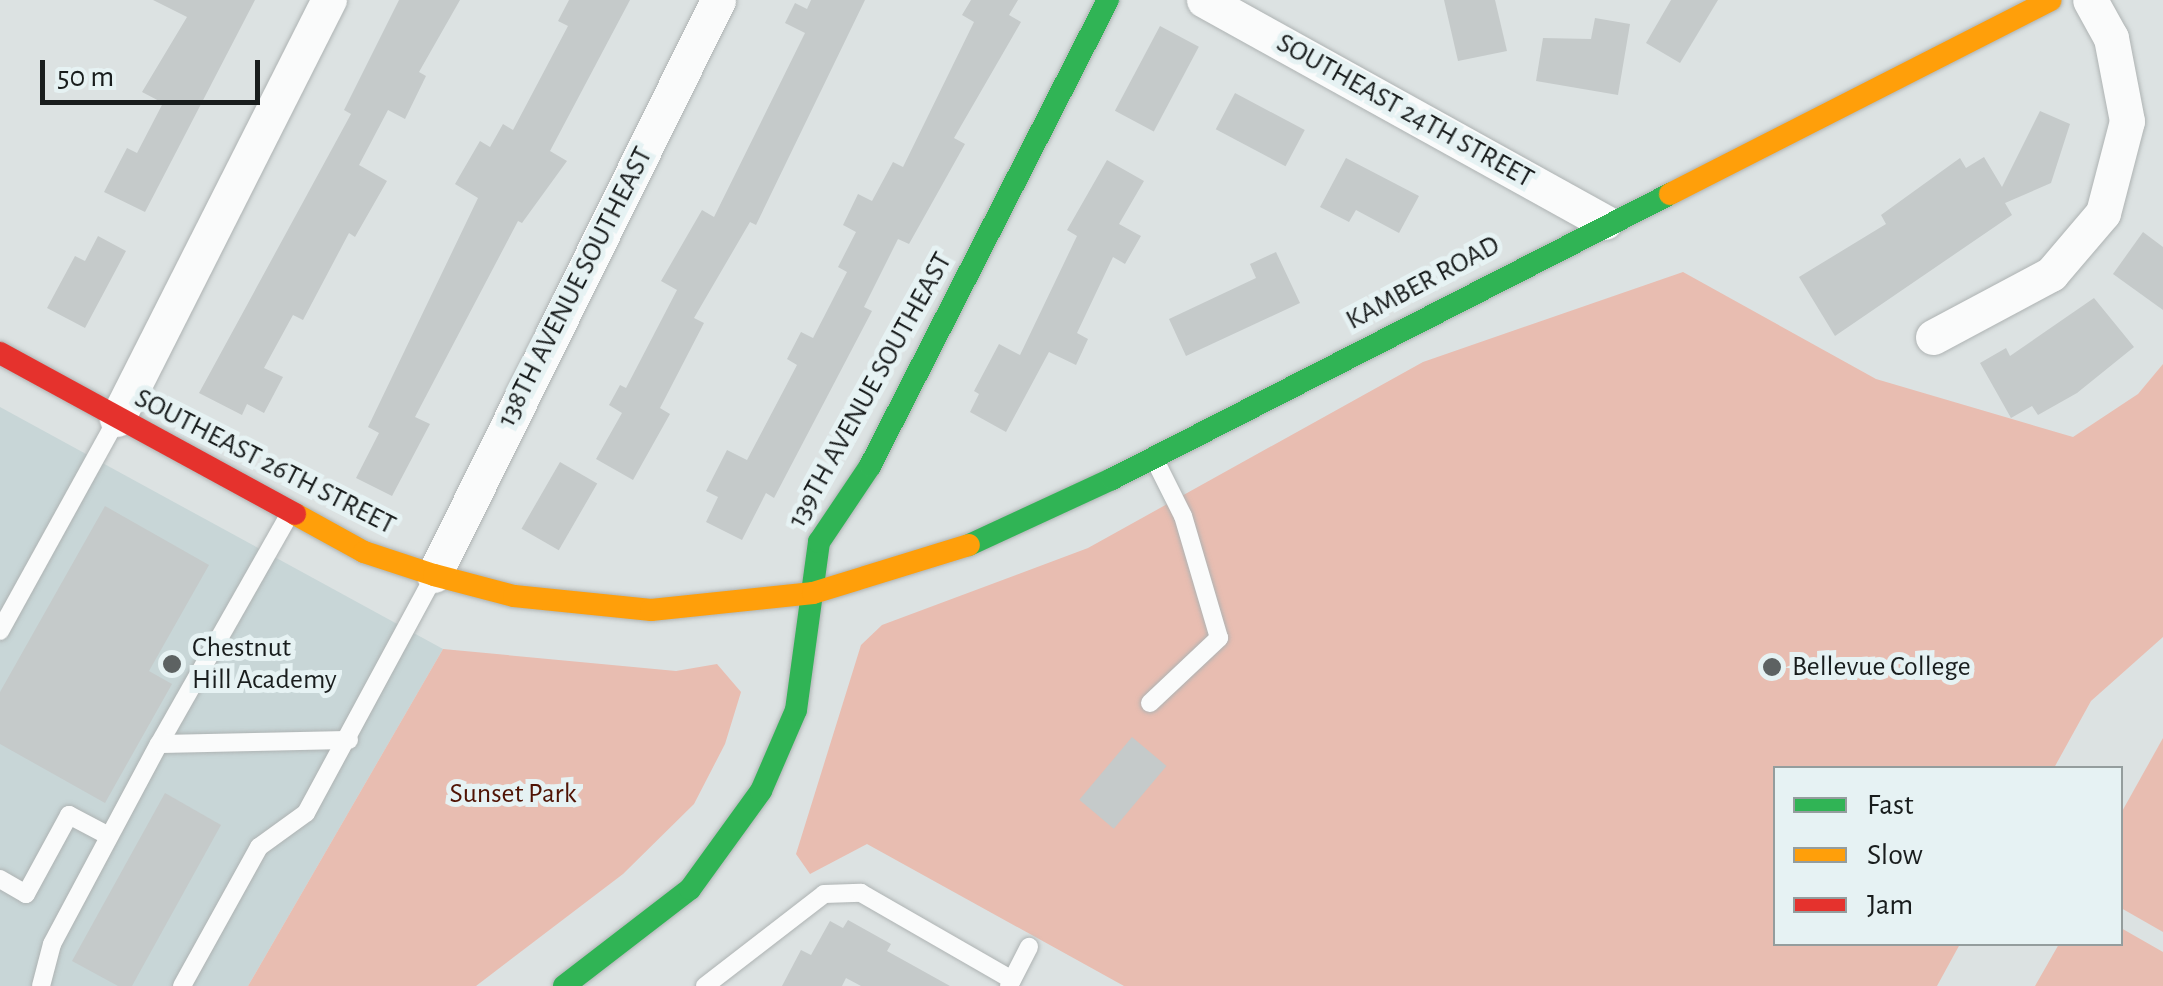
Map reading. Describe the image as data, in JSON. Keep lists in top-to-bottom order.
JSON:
{
  "streets": {
    "street": [
      "SOUTHEAST 24TH STREET",
      "KAMBER ROAD",
      "138TH AVENUE SOUTHEAST",
      "139TH AVENUE SOUTHEAST",
      "SOUTHEAST 26TH STREET"
    ]
  },
  "crossings": [
    ["SOUTHEAST 24TH STREET", "KAMBER ROAD"],
    ["KAMBER ROAD", "139TH AVENUE SOUTHEAST"],
    ["KAMBER ROAD", "SOUTHEAST 26TH STREET"],
    ["138TH AVENUE SOUTHEAST", "SOUTHEAST 26TH STREET"],
    ["139TH AVENUE SOUTHEAST", "SOUTHEAST 26TH STREET"]
  ],
  "parks": ["Sunset Park"],
  "places": ["Chestnut Hill Academy", "Bellevue College"],
  "legend": ["Fast", "Slow", "Jam"],
  "scale_bar": "50 m"
}
